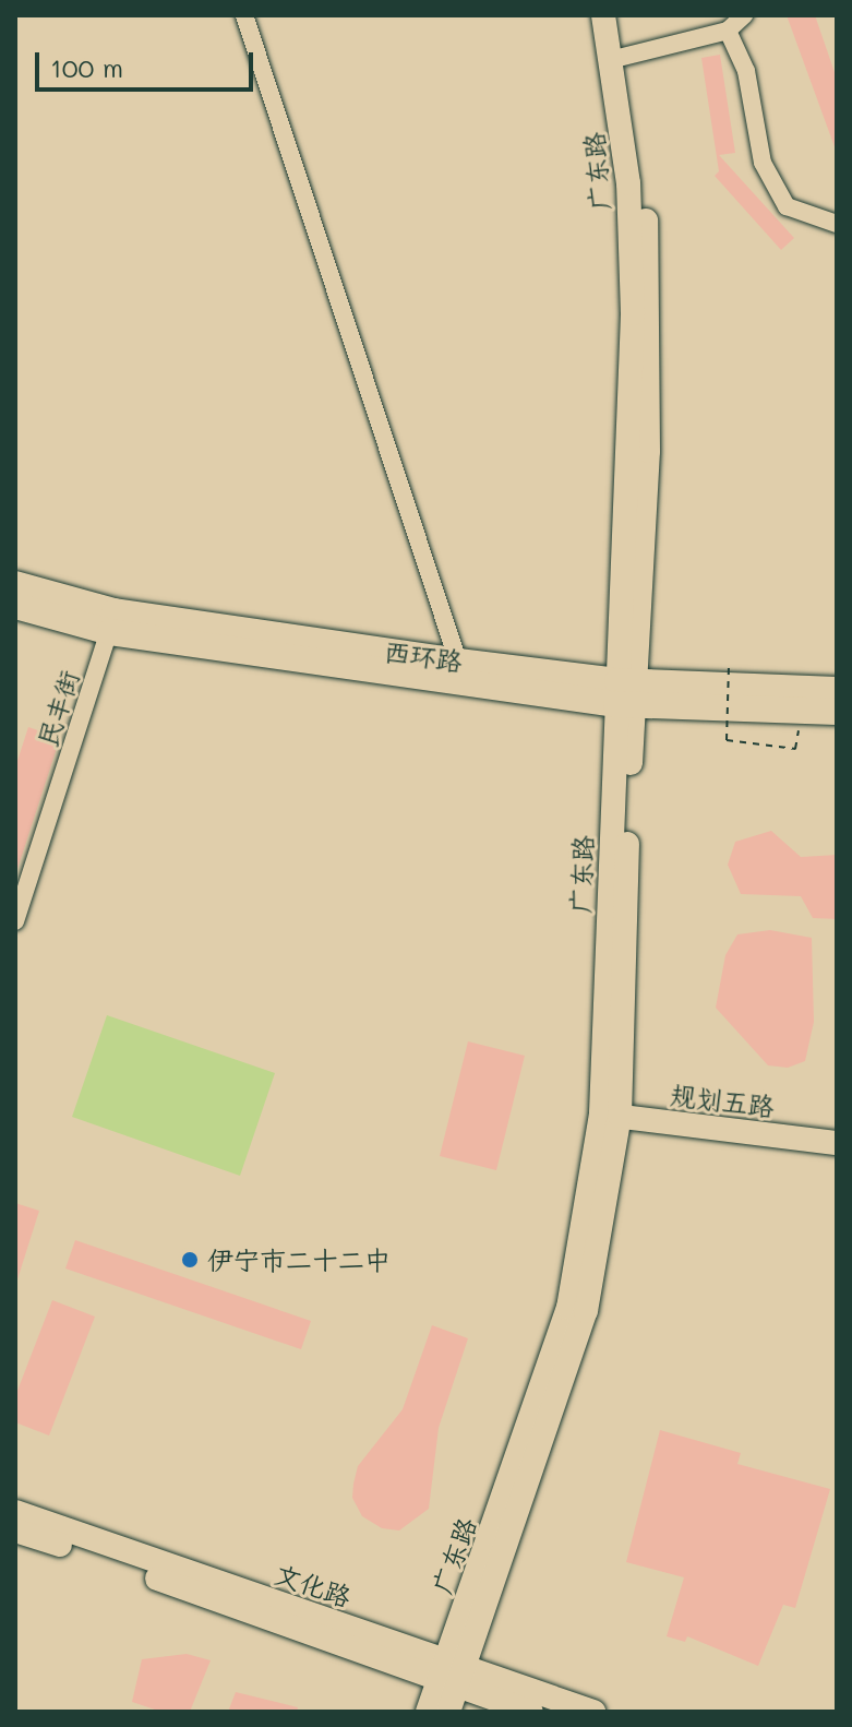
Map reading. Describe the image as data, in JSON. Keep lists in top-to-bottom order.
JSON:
{
  "streets": {
    "main road": ["西环路"],
    "street": [
      "广东路",
      "民丰街",
      "规划五路",
      "文化路"
    ]
  },
  "crossings": [
    ["广东路", "西环路"],
    ["广东路", "规划五路"],
    ["广东路", "文化路"],
    ["西环路", "民丰街"]
  ],
  "places": ["伊宁市二十二中"],
  "scale_bar": "100 m"
}
